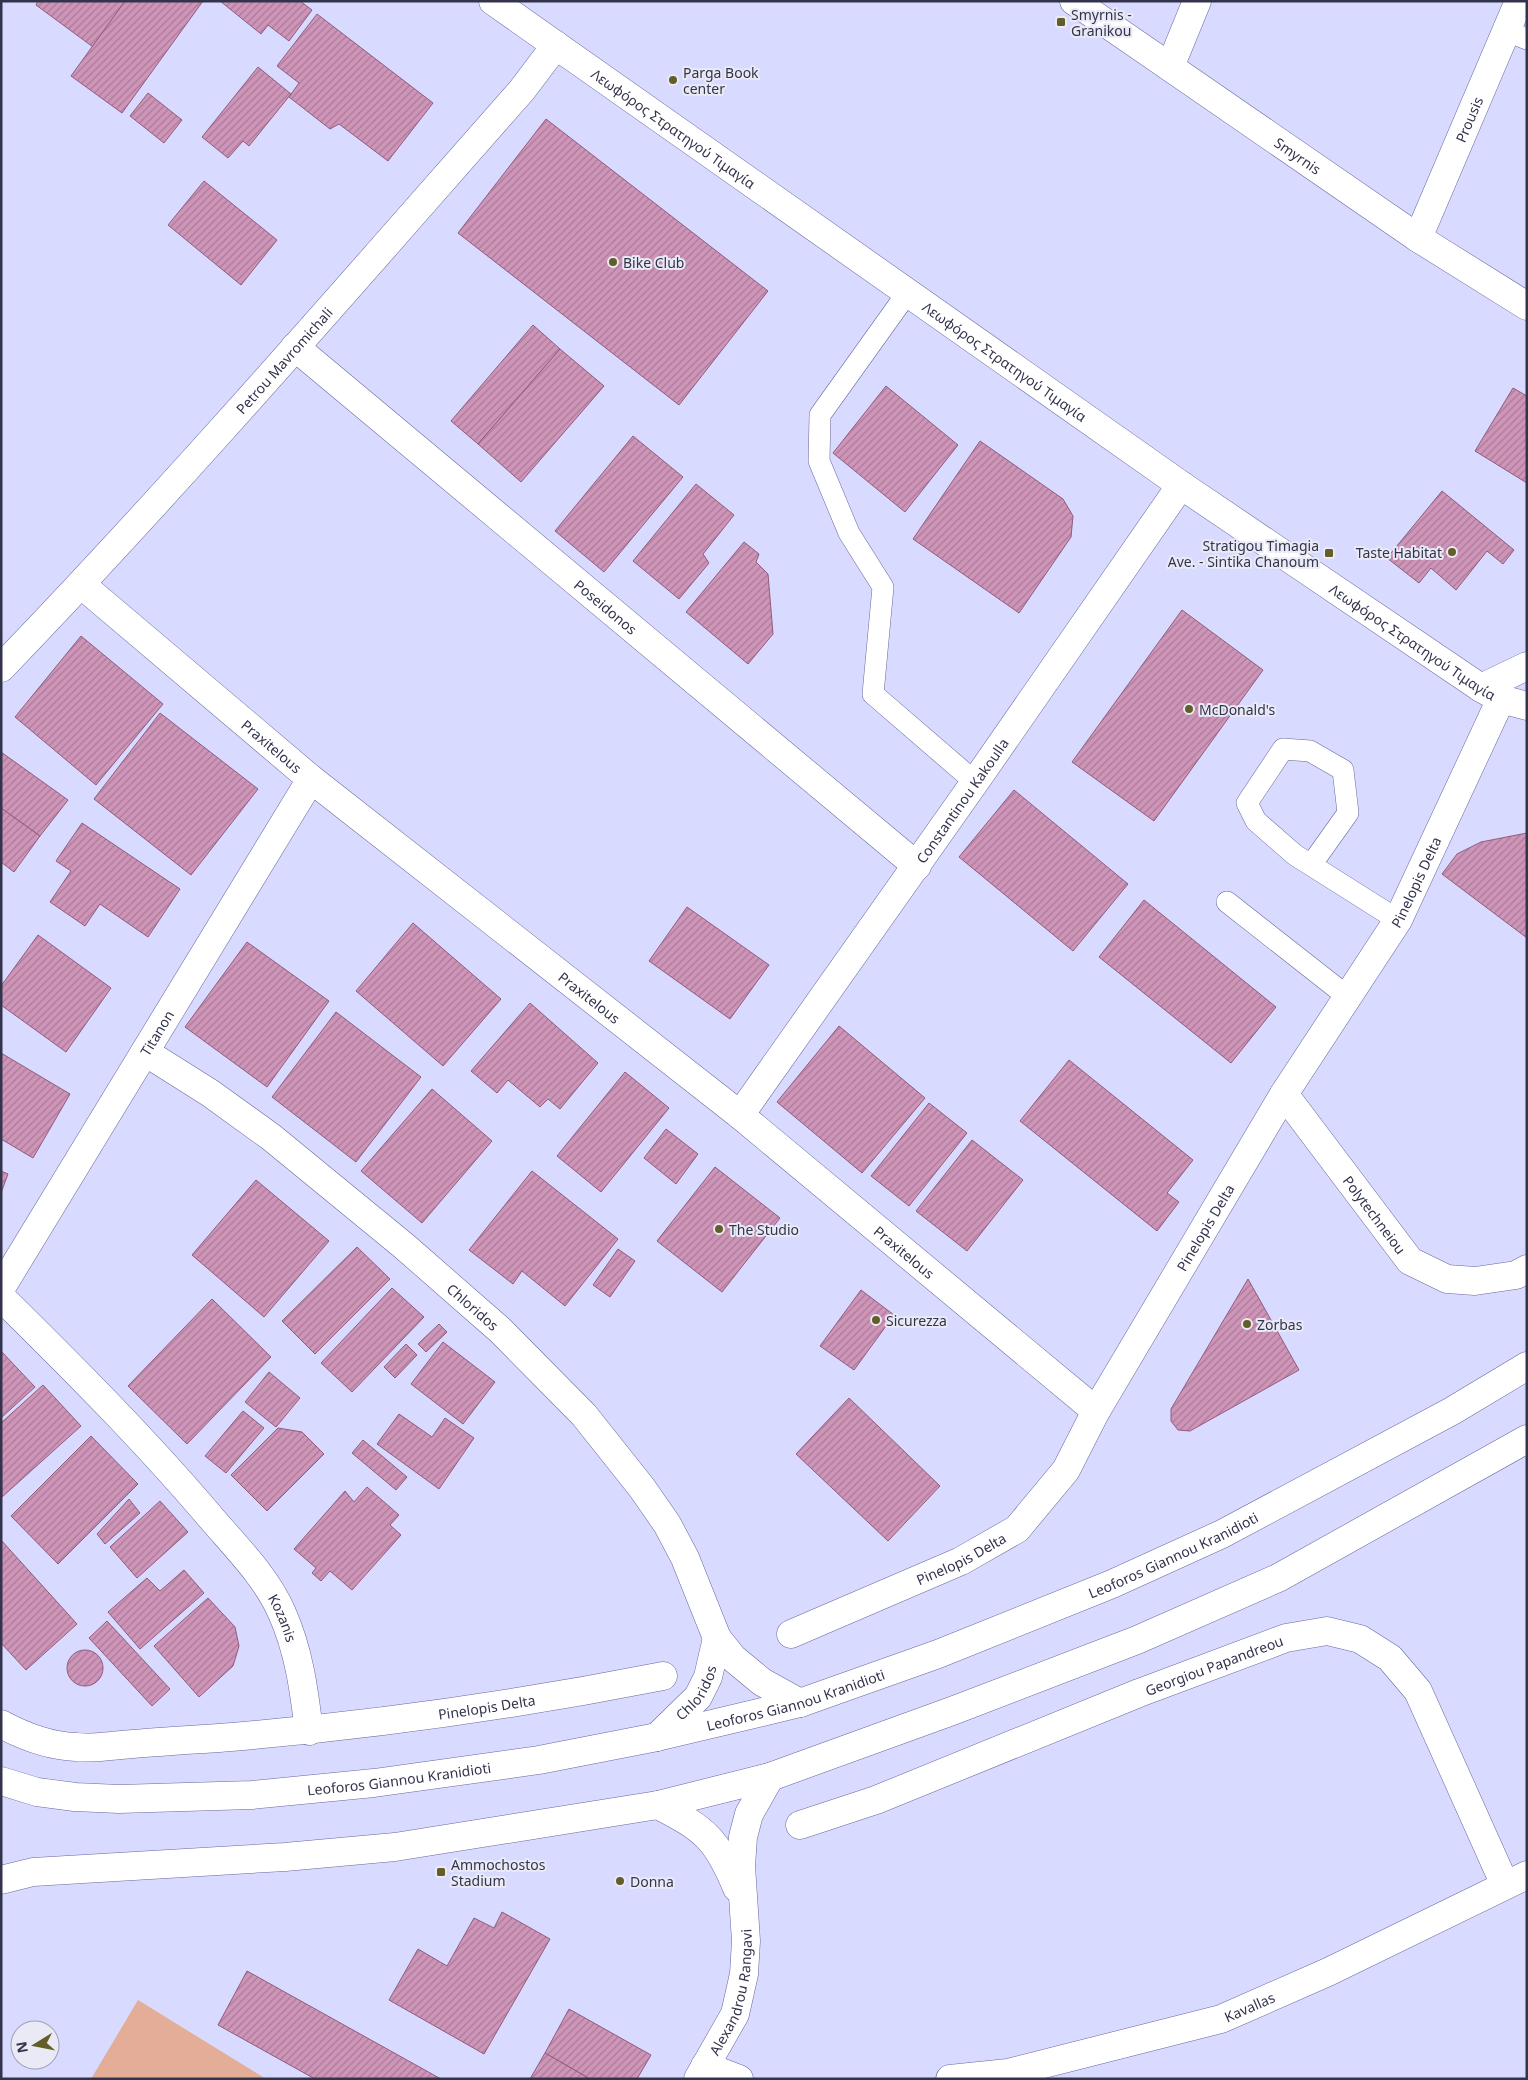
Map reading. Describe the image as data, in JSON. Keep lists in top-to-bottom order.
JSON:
{
  "streets": {
    "street": [
      "Prousis",
      "Λεωφόρος Στρατηγού Τιμαγία",
      "Smyrnis",
      "Petrou Mavromichali",
      "Poseidonos",
      "Praxitelous",
      "Constantinou Kakoulla",
      "Pinelopis Delta",
      "Titanon",
      "Polytechneiou",
      "Chloridos",
      "Leoforos Giannou Kranidioti",
      "Kozanis",
      "Georgiou Papandreou",
      "Alexandrou Rangavi",
      "Kavallas"
    ]
  },
  "crossings": [
    ["Prousis", "Smyrnis"],
    ["Λεωφόρος Στρατηγού Τιμαγία", "Petrou Mavromichali"],
    ["Λεωφόρος Στρατηγού Τιμαγία", "Constantinou Kakoulla"],
    ["Λεωφόρος Στρατηγού Τιμαγία", "Pinelopis Delta"],
    ["Petrou Mavromichali", "Poseidonos"],
    ["Petrou Mavromichali", "Praxitelous"],
    ["Poseidonos", "Constantinou Kakoulla"],
    ["Praxitelous", "Constantinou Kakoulla"],
    ["Praxitelous", "Pinelopis Delta"],
    ["Praxitelous", "Titanon"],
    ["Pinelopis Delta", "Polytechneiou"],
    ["Pinelopis Delta", "Kozanis"],
    ["Titanon", "Chloridos"],
    ["Chloridos", "Leoforos Giannou Kranidioti"],
    ["Georgiou Papandreou", "Kavallas"]
  ],
  "places": {
    "transit": ["Smyrnis - Granikou", "Stratigou Timagia Ave. - Sintika Chanoum", "Ammochostos Stadium"],
    "other": [
      "Parga Book center",
      "Bike Club",
      "Taste Habitat",
      "McDonald's",
      "The Studio",
      "Sicurezza",
      "Zorbas",
      "Donna"
    ]
  },
  "north": "left"
}
